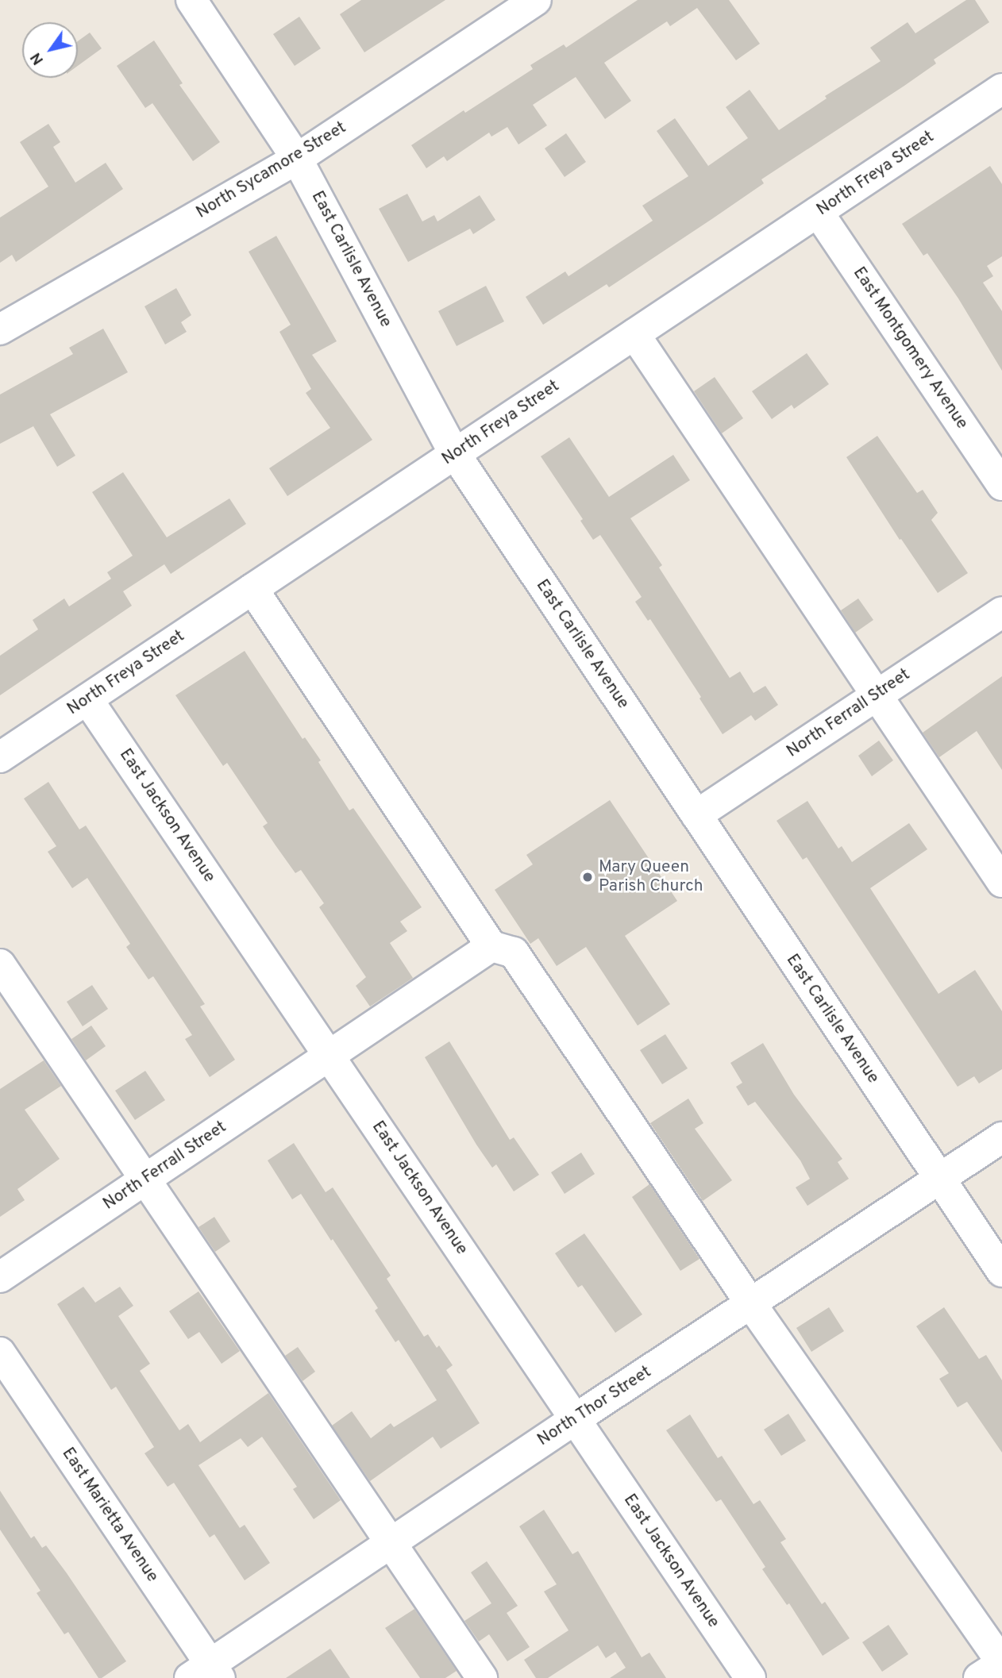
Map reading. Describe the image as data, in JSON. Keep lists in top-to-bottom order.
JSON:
{
  "streets": {
    "street": [
      "North Sycamore Street",
      "North Freya Street",
      "East Carlisle Avenue",
      "East Montgomery Avenue",
      "North Ferrall Street",
      "East Jackson Avenue",
      "North Thor Street",
      "East Marietta Avenue"
    ]
  },
  "crossings": [
    ["North Sycamore Street", "East Carlisle Avenue"],
    ["North Freya Street", "East Carlisle Avenue"],
    ["North Freya Street", "East Montgomery Avenue"],
    ["North Freya Street", "East Jackson Avenue"],
    ["East Carlisle Avenue", "North Ferrall Street"],
    ["East Carlisle Avenue", "North Thor Street"],
    ["North Ferrall Street", "East Jackson Avenue"],
    ["East Jackson Avenue", "North Thor Street"],
    ["North Thor Street", "East Marietta Avenue"]
  ],
  "places": ["Mary Queen Parish Church"],
  "north": "bottom left"
}
